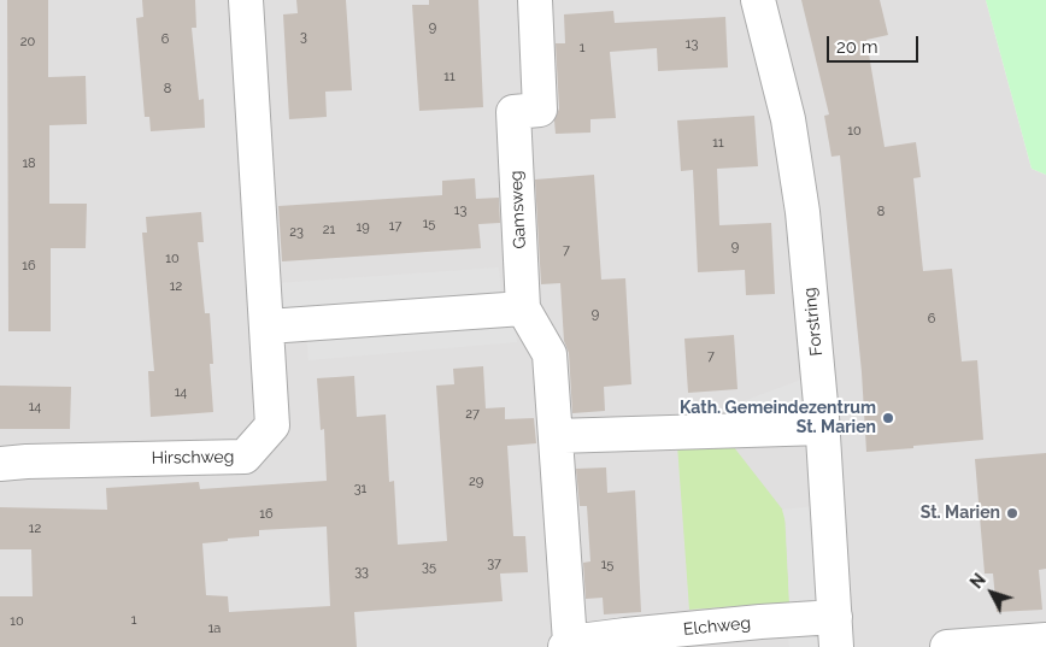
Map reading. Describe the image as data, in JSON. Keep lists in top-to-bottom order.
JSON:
{
  "streets": {
    "street": [
      "Gamsweg",
      "Forstring",
      "Hirschweg",
      "Elchweg"
    ]
  },
  "crossings": [
    ["Gamsweg", "Elchweg"],
    ["Forstring", "Elchweg"]
  ],
  "places": ["Kath. Gemeindezentrum St. Marien", "St. Marien"],
  "house_numbers": [
    "9",
    "3",
    "6",
    "20",
    "13",
    "1",
    "11",
    "8",
    "10",
    "11",
    "18",
    "13",
    "8",
    "15",
    "17",
    "19",
    "21",
    "23",
    "9",
    "7",
    "10",
    "16",
    "12",
    "9",
    "6",
    "7",
    "14",
    "14",
    "27",
    "29",
    "31",
    "16",
    "12",
    "37",
    "15",
    "35",
    "33",
    "1",
    "10",
    "1a"
  ],
  "scale_bar": "20 m",
  "north": "top left"
}
